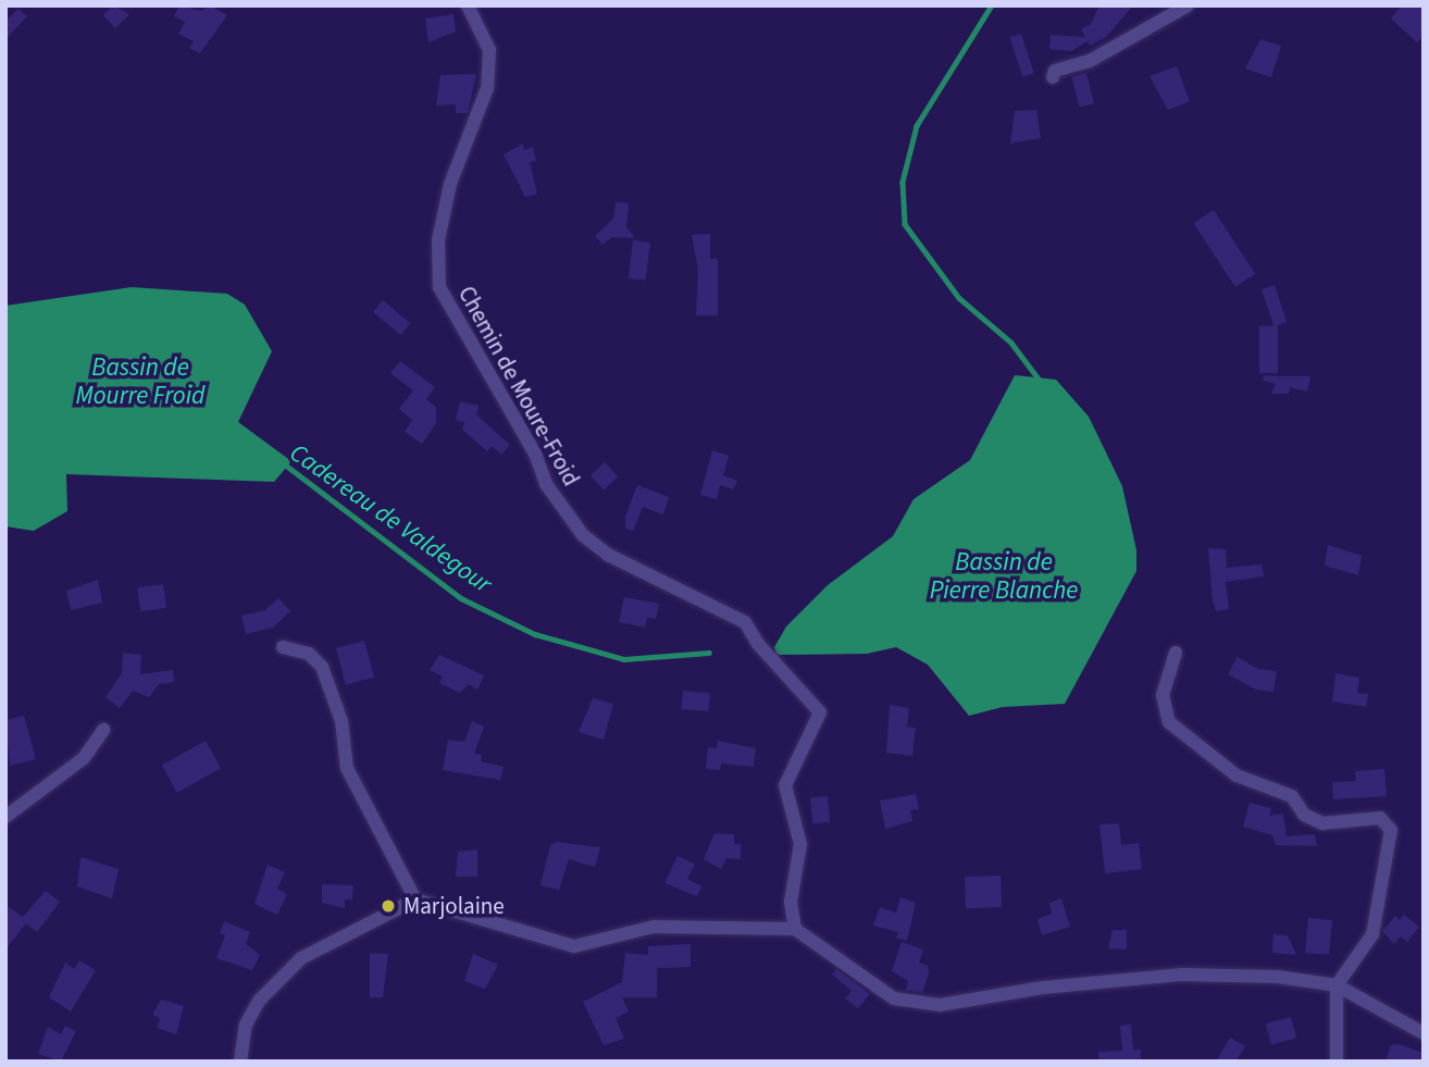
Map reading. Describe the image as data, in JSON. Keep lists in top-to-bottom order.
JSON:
{
  "streets": {
    "street": ["Chemin de Moure-Froid"]
  },
  "water": ["Bassin de Mourre Froid", "Cadereau de Valdegour", "Bassin de Pierre Blanche"],
  "places": ["Marjolaine"]
}
